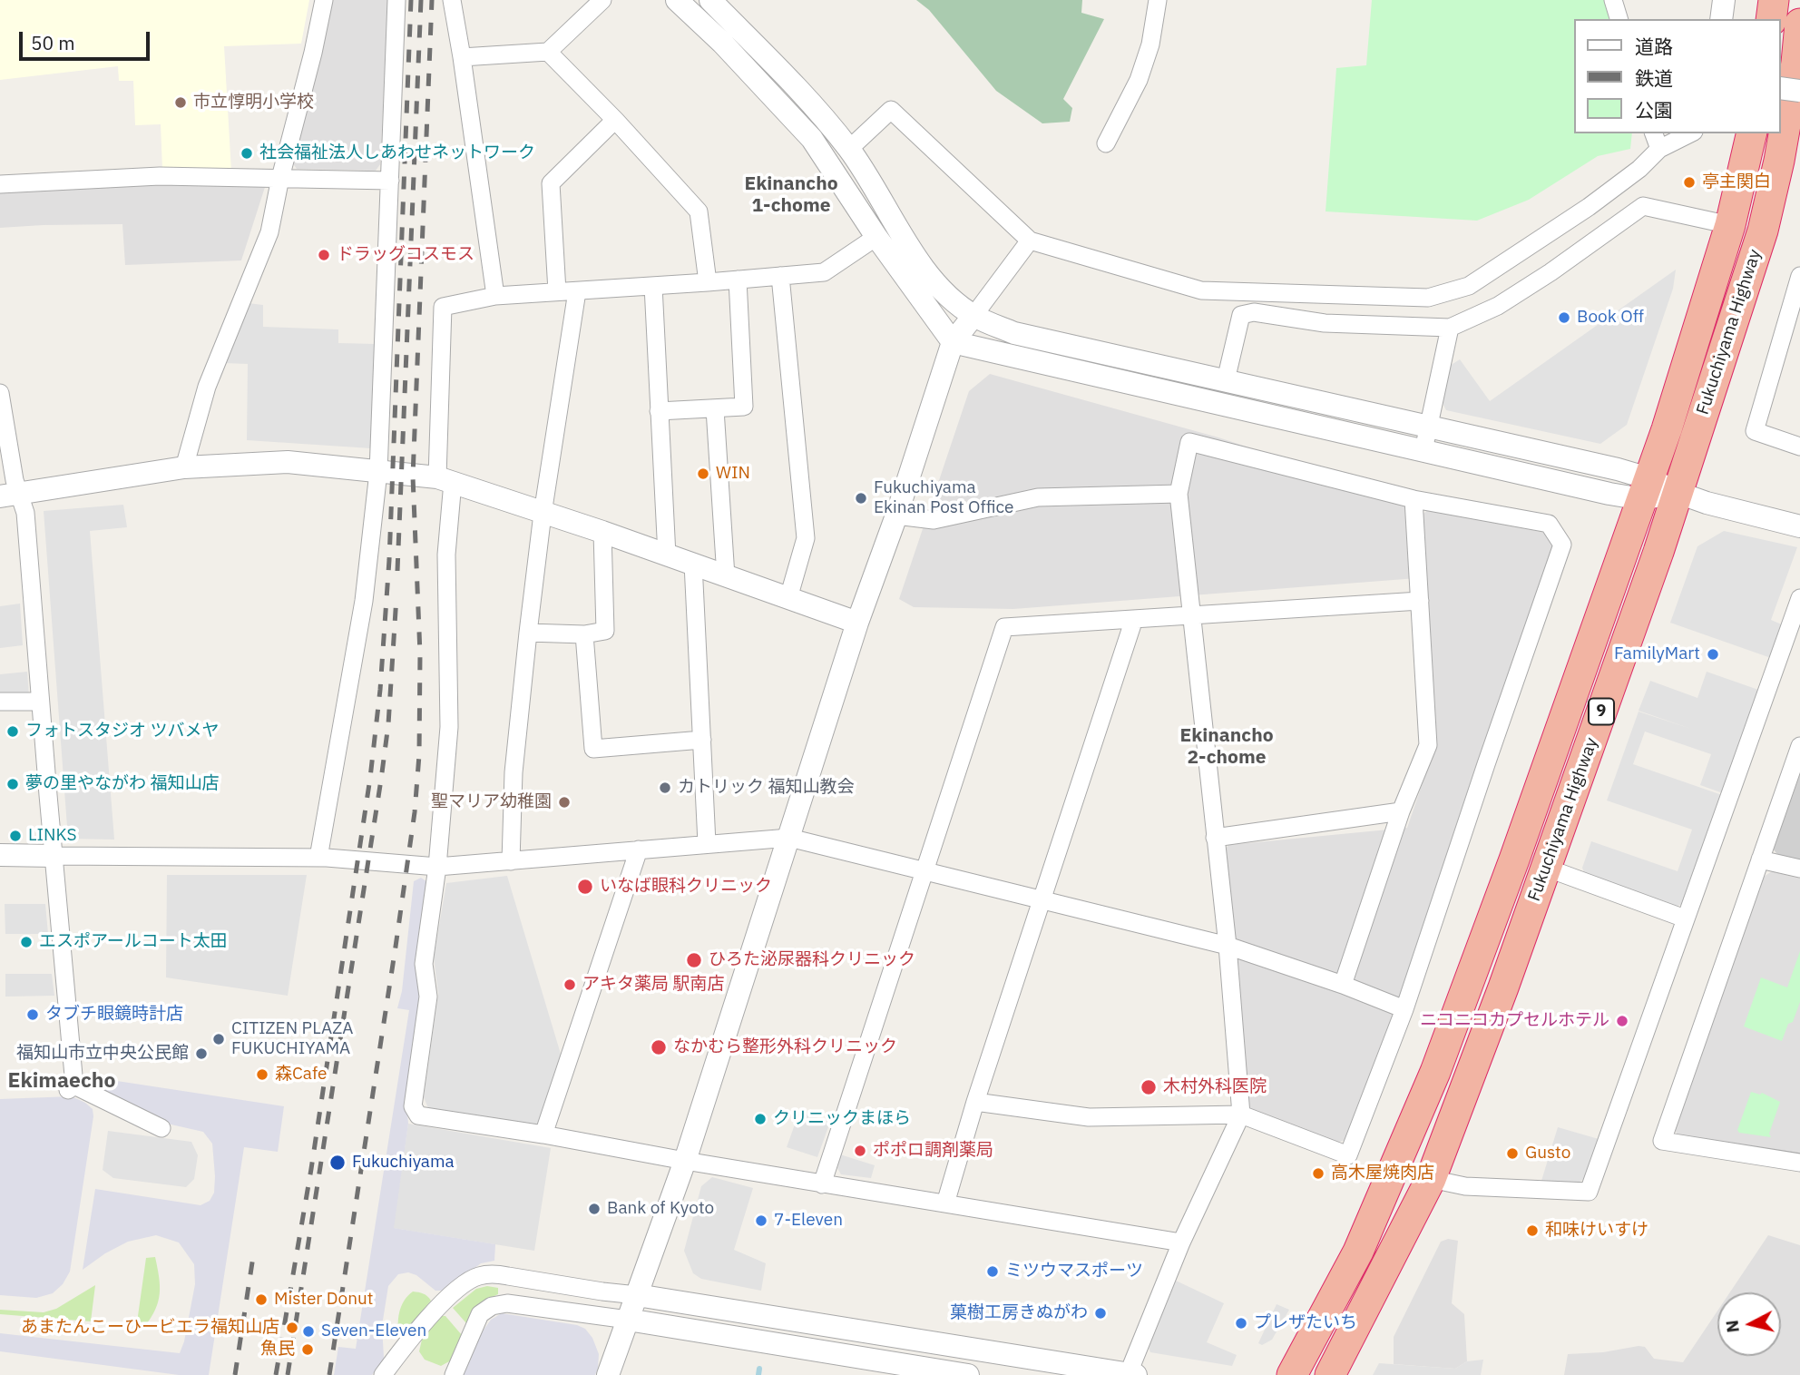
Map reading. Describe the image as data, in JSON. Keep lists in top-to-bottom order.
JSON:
{
  "streets": {
    "highway": ["Fukuchiyama Highway", "9"]
  },
  "districts": ["Ekinancho 1-chome", "Ekinancho 2-chome", "Ekimaecho"],
  "places": [
    "市立惇明小学校",
    "社会福祉法人しあわせネットワーク",
    "亭主関白",
    "ドラッグコスモス",
    "Book Off",
    "WIN",
    "Fukuchiyama Ekinan Post Office",
    "FamilyMart",
    "フォトスタジオ ツバメヤ",
    "夢の里やながわ 福知山店",
    "カトリック 福知山教会",
    "聖マリア幼稚園",
    "LINKS",
    "いなば眼科クリニック",
    "エスポアールコート太田",
    "ひろた泌尿器科クリニック",
    "アキタ薬局 駅南店",
    "タブチ眼鏡時計店",
    "ニコニコカプセルホテル",
    "CITIZEN PLAZA FUKUCHIYAMA",
    "なかむら整形外科クリニック",
    "福知山市立中央公民館",
    "森Cafe",
    "木村外科医院",
    "クリニックまほら",
    "ポポロ調剤薬局",
    "Gusto",
    "Fukuchiyama",
    "高木屋焼肉店",
    "Bank of Kyoto",
    "7-Eleven",
    "和味けいすけ",
    "ミツウマスポーツ",
    "Mister Donut",
    "菓樹工房きぬがわ",
    "プレザたいち",
    "あまたんこーひービエラ福知山店",
    "Seven-Eleven",
    "魚民"
  ],
  "legend": ["道路", "鉄道", "公園"],
  "scale_bar": "50 m",
  "north": "left"
}
